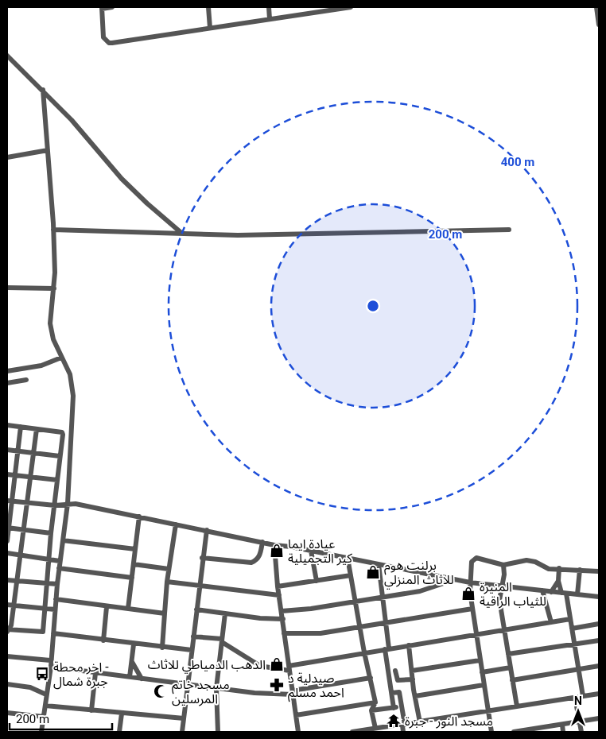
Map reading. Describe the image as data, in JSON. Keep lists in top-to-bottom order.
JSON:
{
  "places": {
    "shop": [
      "عيادة ايما كير التجميلية",
      "برلنت هوم للاثاث المنزلي",
      "المنيرة للثياب الراقية",
      "الدهب الدمياطي للاثاث"
    ],
    "bus stop": ["اخر محطة - جبرة شمال"],
    "pharmacy": ["صيدلية د احمد مسلم"],
    "mosque": ["مسجد خاتم المرسلين"],
    "temple": ["مسجد النور - جبرة"]
  },
  "scale_bar": "200 m",
  "north": "top",
  "rings": ["400 m", "200 m"]
}
